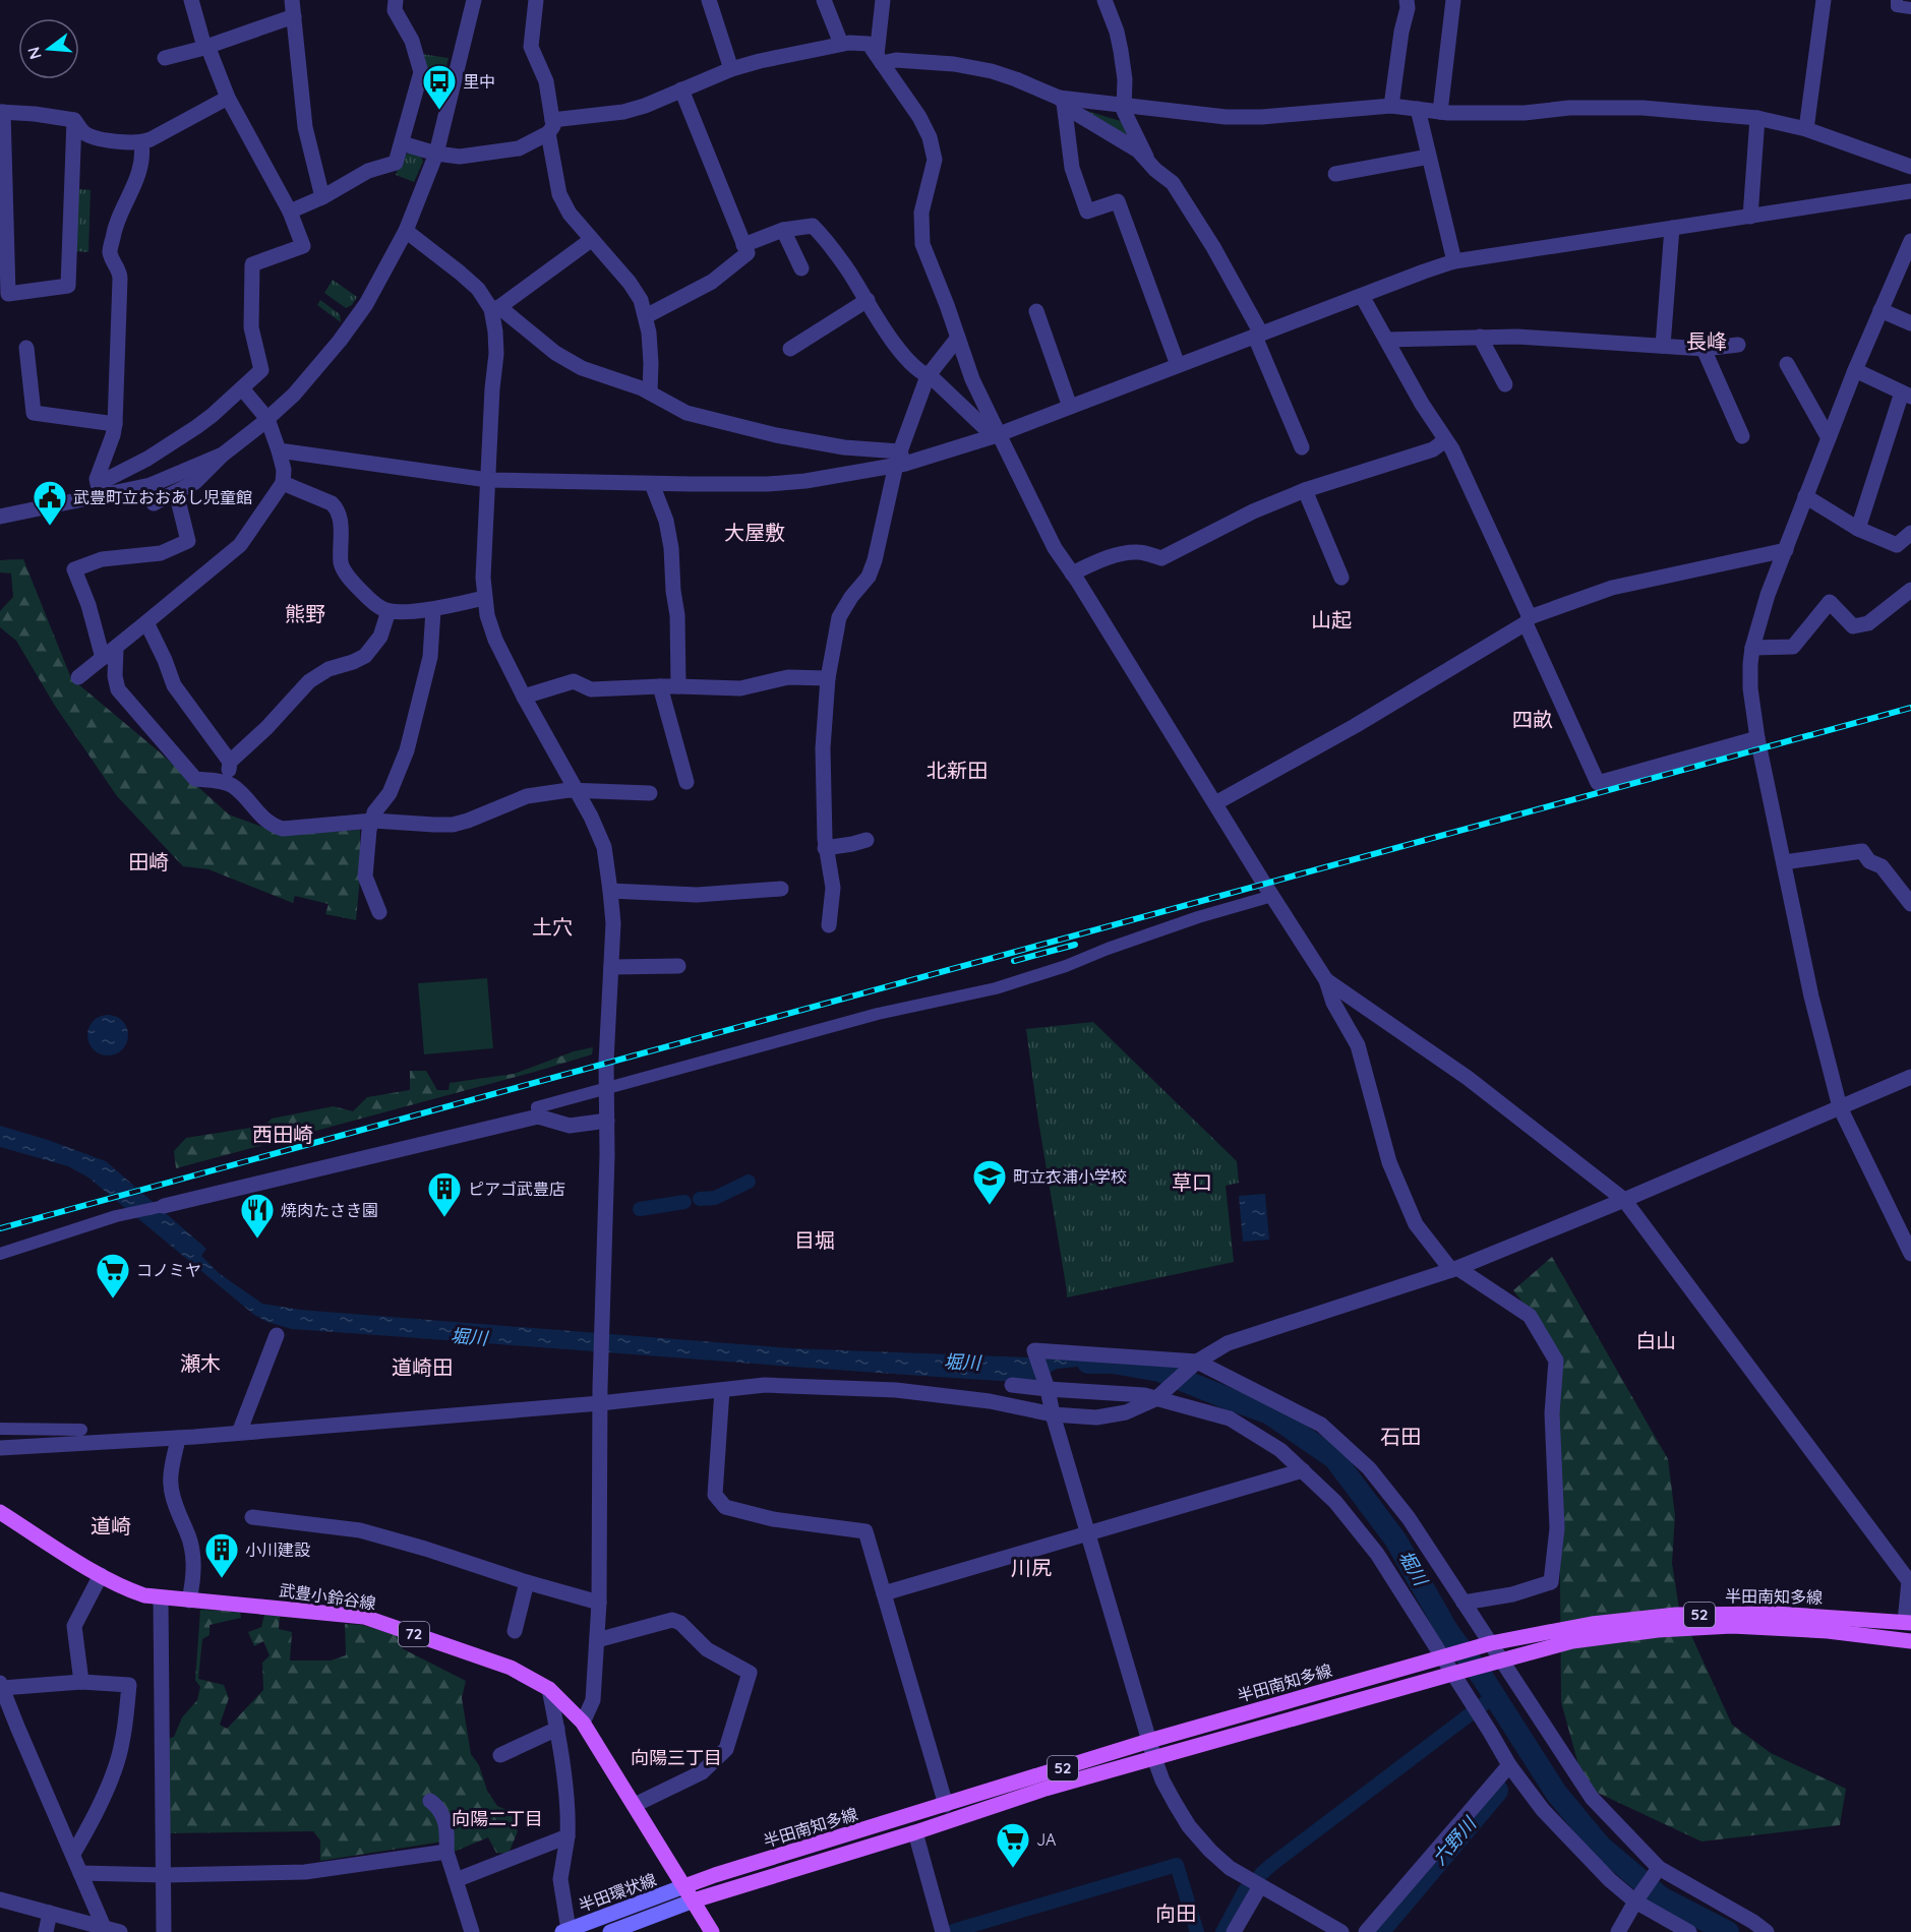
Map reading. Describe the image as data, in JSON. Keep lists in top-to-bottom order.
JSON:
{
  "streets": {
    "main road": [
      "武豊小鈴谷線",
      "半田南知多線",
      "52",
      "72",
      "半田環状線"
    ]
  },
  "crossings": [
    ["武豊小鈴谷線", "半田南知多線"],
    ["武豊小鈴谷線", "半田環状線"],
    ["半田南知多線", "半田環状線"]
  ],
  "districts": [
    "長峰",
    "大屋敷",
    "熊野",
    "山起",
    "四畝",
    "北新田",
    "田崎",
    "土穴",
    "西田崎",
    "草口",
    "目堀",
    "白山",
    "瀬木",
    "道崎田",
    "石田",
    "道崎",
    "川尻",
    "向陽三丁目",
    "向陽二丁目",
    "向田"
  ],
  "water": ["堀川", "六野川"],
  "places": {
    "bus stop": ["里中"],
    "public building": ["武豊町立おおあし児童館"],
    "school or university": ["町立衣浦小学校"],
    "building": ["ピアゴ武豊店", "小川建設"],
    "restaurant": ["焼肉たさき園"],
    "supermarket": ["コノミヤ", "JA"]
  },
  "north": "left"
}
